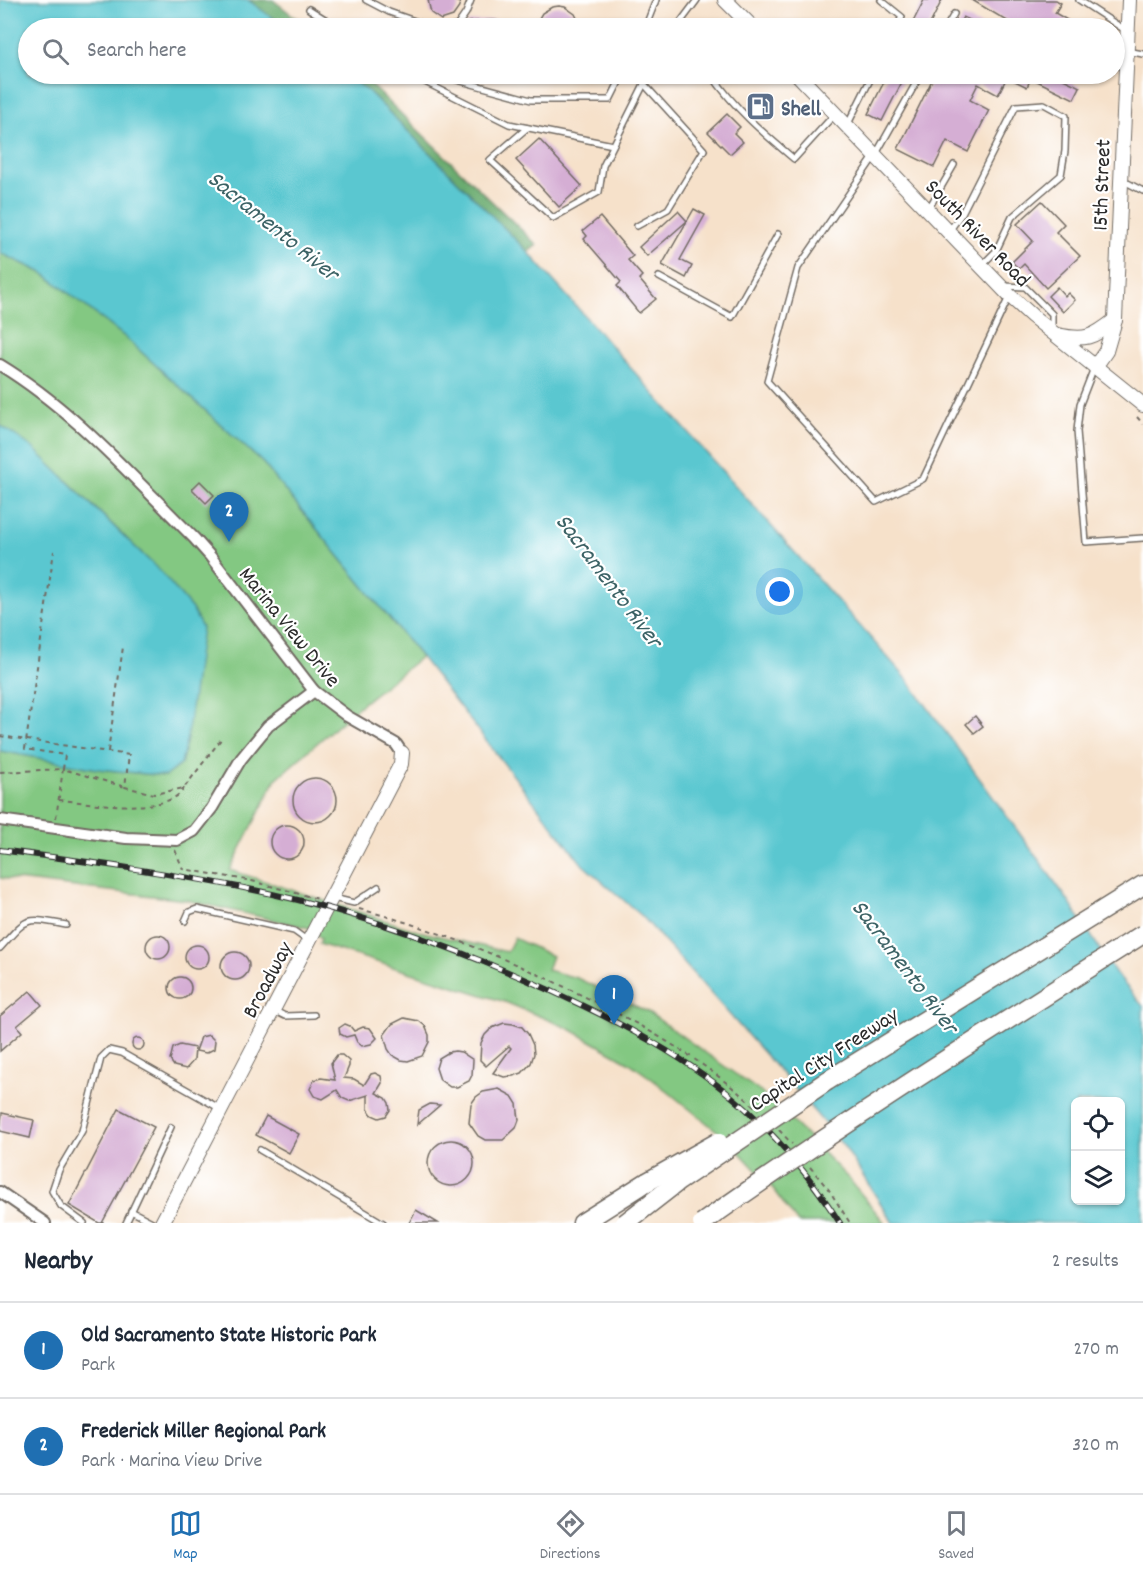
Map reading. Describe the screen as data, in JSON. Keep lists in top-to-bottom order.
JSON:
{
  "streets": {
    "highway": ["Capital City Freeway"],
    "street": [
      "15th Street",
      "South River Road",
      "Marina View Drive",
      "Broadway"
    ]
  },
  "crossings": [
    ["15th Street", "South River Road"],
    ["Marina View Drive", "Broadway"]
  ],
  "water": ["Sacramento River"],
  "places": {
    "fuel station": ["Shell"]
  },
  "page": {
    "search": "Search here",
    "pins": ["2", "1"],
    "heading": ["Nearby", "2 results"],
    "list": [
      {
        "mark": "1",
        "name": "Old Sacramento State Historic Park",
        "note": "Park",
        "value": "270 m"
      },
      {
        "mark": "2",
        "name": "Frederick Miller Regional Park",
        "note": "Park · Marina View Drive",
        "value": "320 m"
      }
    ],
    "nav": ["Map", "Directions", "Saved"]
  }
}
